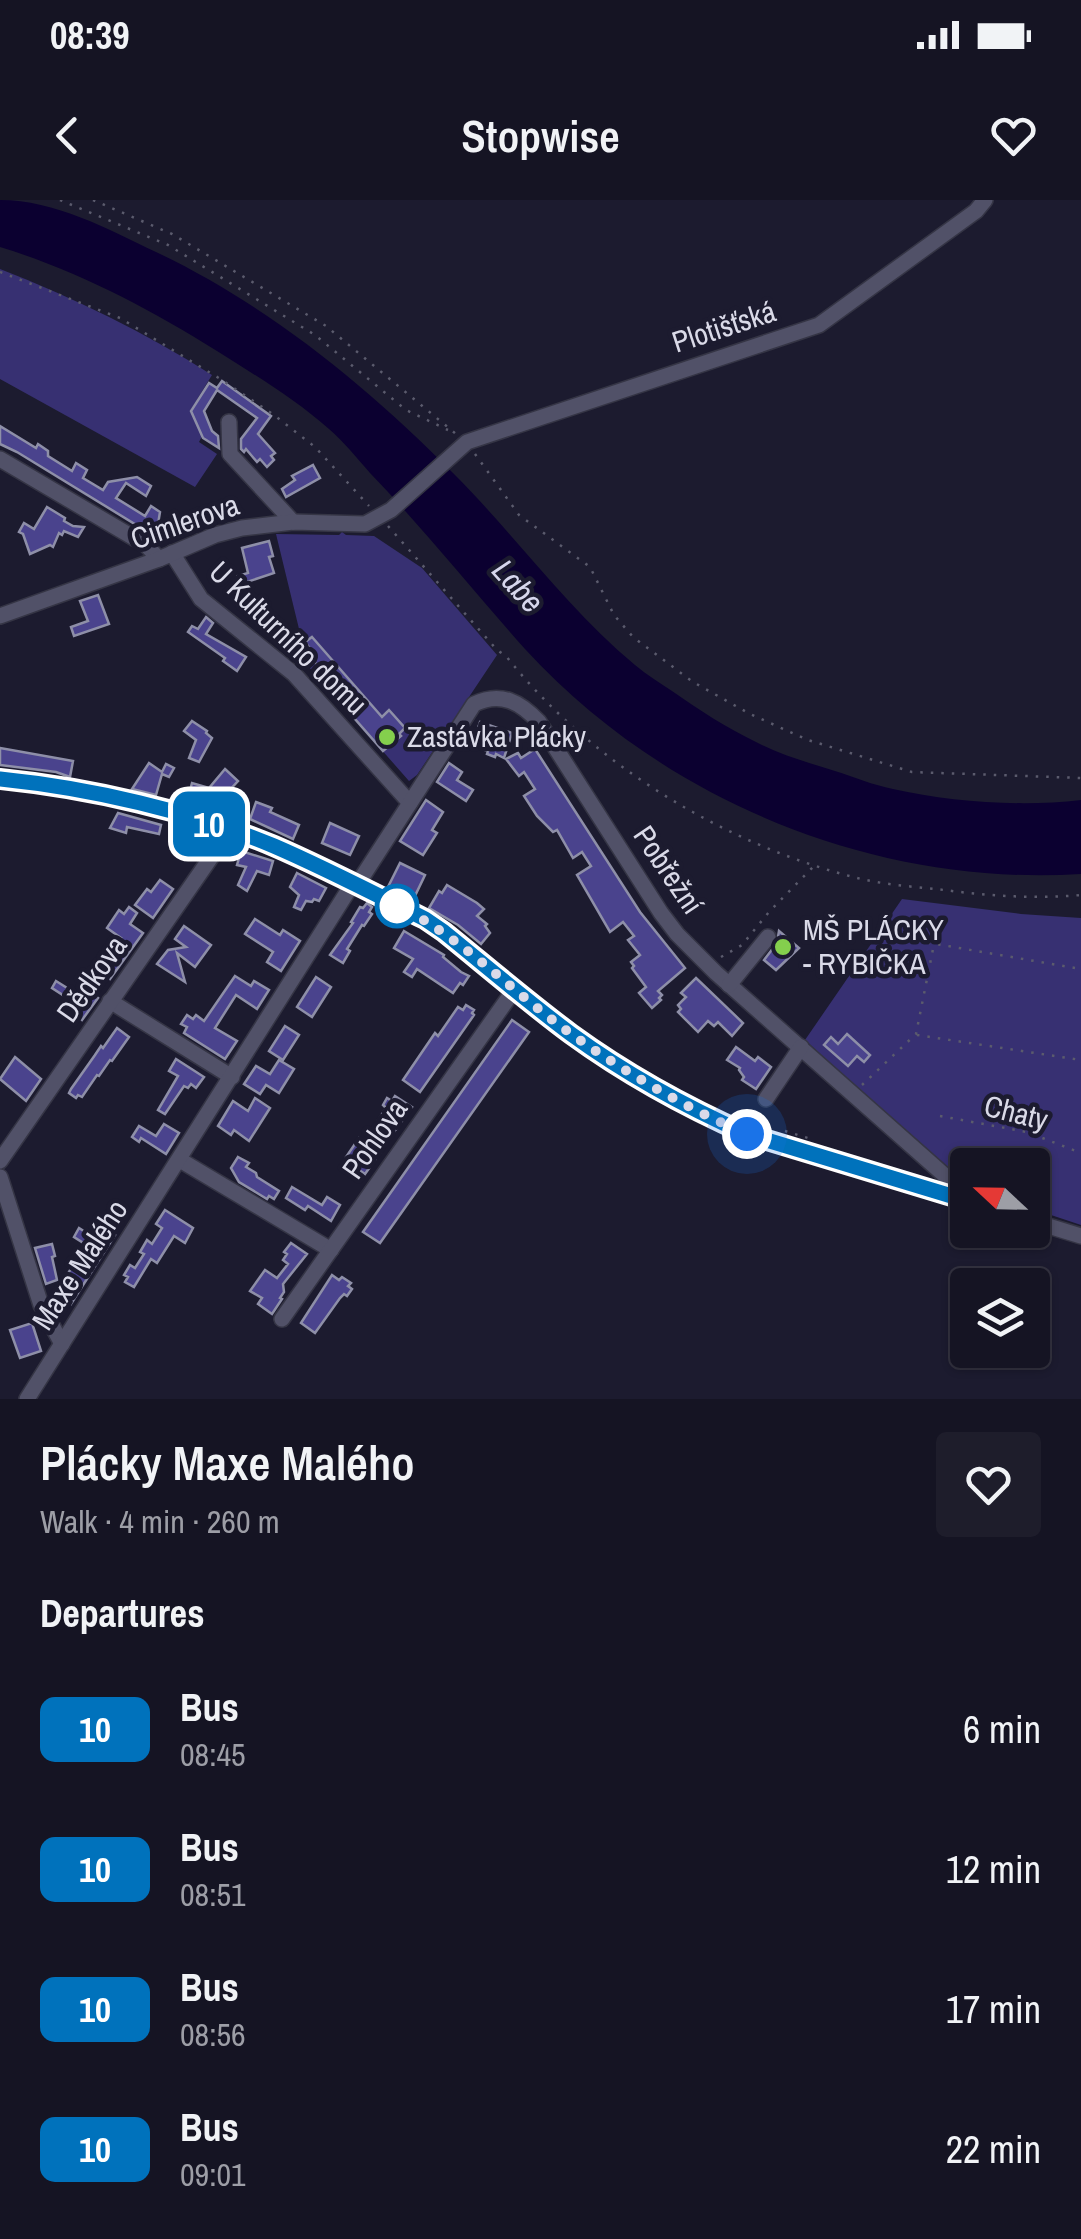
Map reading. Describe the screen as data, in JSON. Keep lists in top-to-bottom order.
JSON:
{
  "streets": {
    "street": [
      "Plotišťská",
      "Cimlerova",
      "U Kulturního domu",
      "Pobřežní",
      "Dědkova",
      "Pohlova",
      "Maxe Malého"
    ],
    "path": ["Chaty"]
  },
  "crossings": [
    ["Plotišťská", "Cimlerova"],
    ["Cimlerova", "U Kulturního domu"],
    ["U Kulturního domu", "Pobřežní"],
    ["Pobřežní", "Maxe Malého"]
  ],
  "water": ["Labe"],
  "places": ["Zastávka Plácky", "MŠ PLÁCKY - RYBIČKA"],
  "lines": ["bus line 10"],
  "north": "left",
  "page": {
    "status": "08:39",
    "header": "Stopwise",
    "on_map": "10",
    "heading": [
      ["Plácky Maxe Malého", "Walk · 4 min · 260 m"],
      "Departures"
    ],
    "list": [
      {
        "mark": "10",
        "name": "Bus",
        "note": "08:45",
        "value": "6 min"
      },
      {
        "mark": "10",
        "name": "Bus",
        "note": "08:51",
        "value": "12 min"
      },
      {
        "mark": "10",
        "name": "Bus",
        "note": "08:56",
        "value": "17 min"
      },
      {
        "mark": "10",
        "name": "Bus",
        "note": "09:01",
        "value": "22 min"
      }
    ]
  }
}
